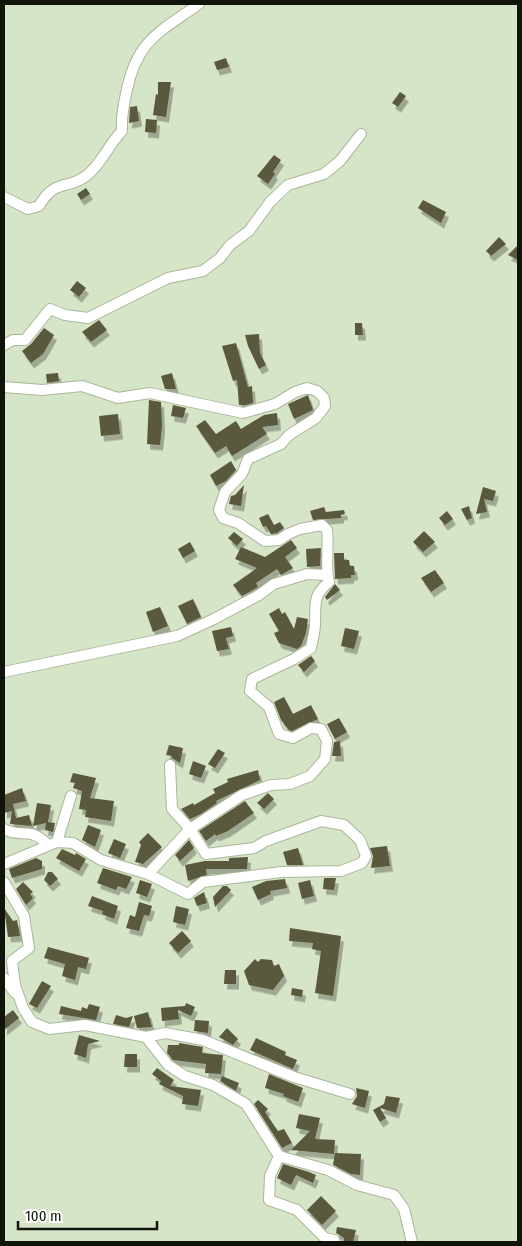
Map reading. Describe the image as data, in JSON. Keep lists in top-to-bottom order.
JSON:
{
  "scale_bar": "100 m"
}
